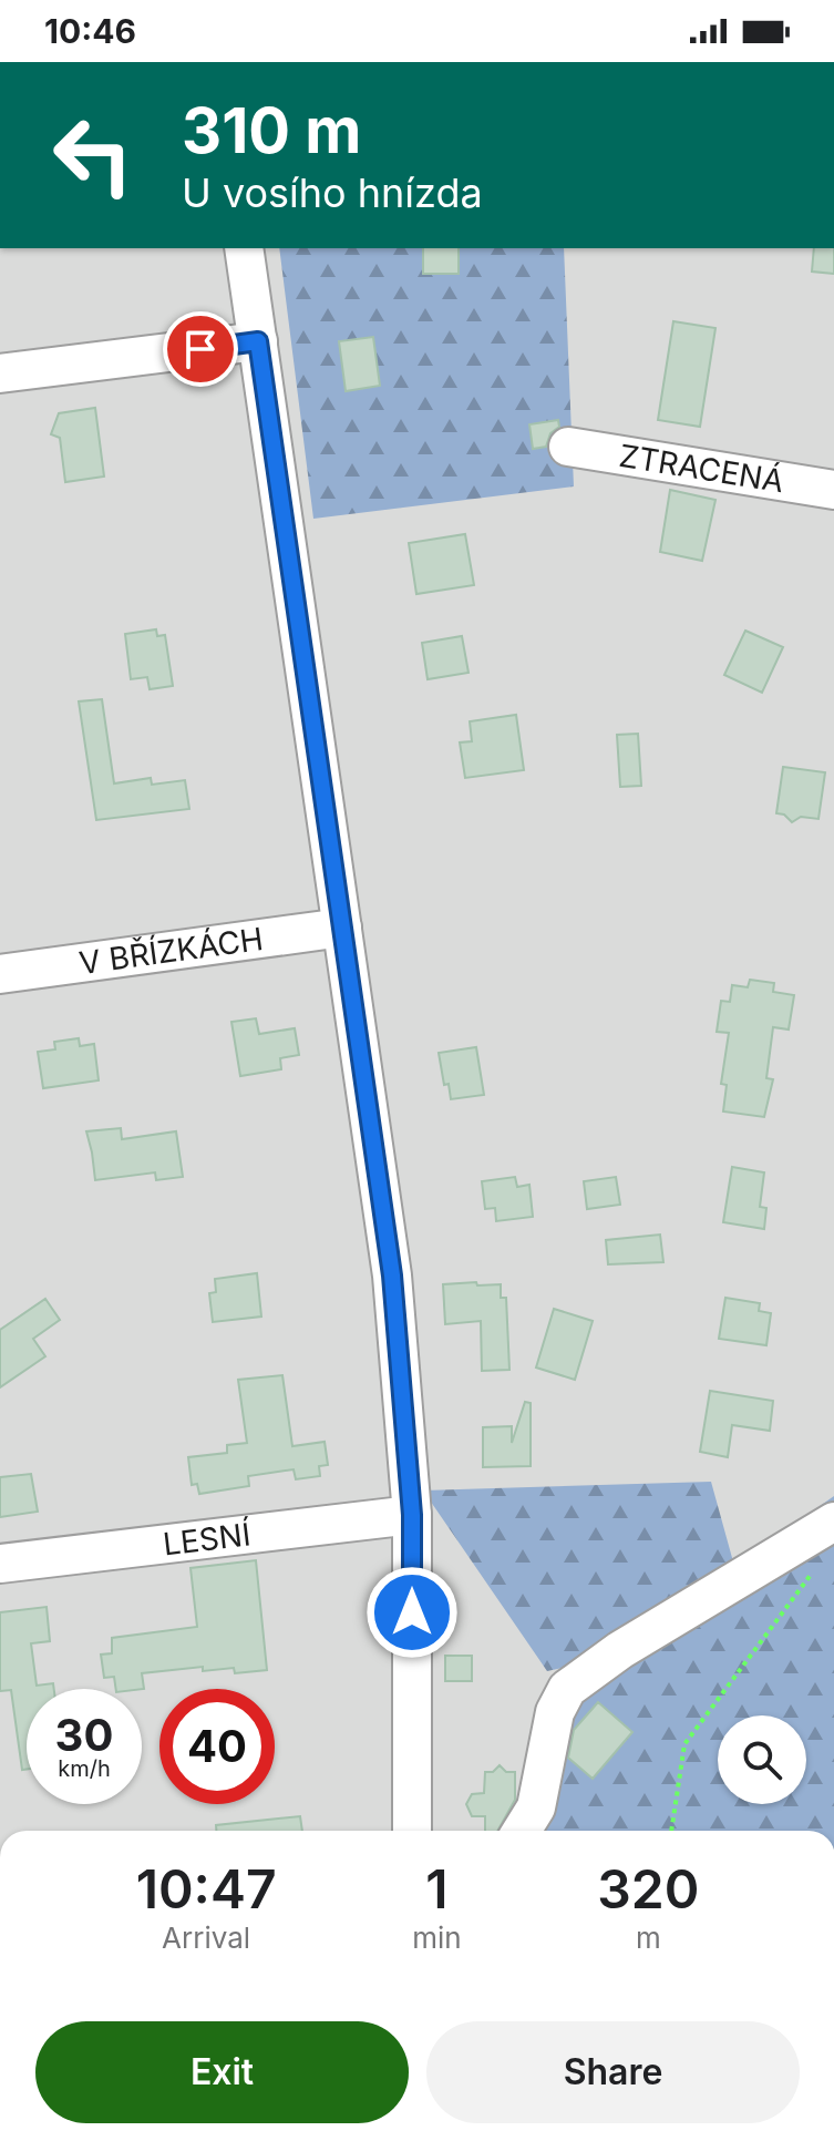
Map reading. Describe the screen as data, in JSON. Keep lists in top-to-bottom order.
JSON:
{
  "streets": {
    "street": ["ZTRACENÁ", "V BŘÍZKÁCH", "LESNÍ"]
  },
  "page": {
    "status": "10:46",
    "turn": ["310 m", "U vosího hnízda"],
    "speed": "30 km/h",
    "limit": "40",
    "eta": [
      "10:47",
      "Arrival",
      "1",
      "min",
      "320",
      "m"
    ],
    "buttons": ["Exit", "Share"]
  }
}
